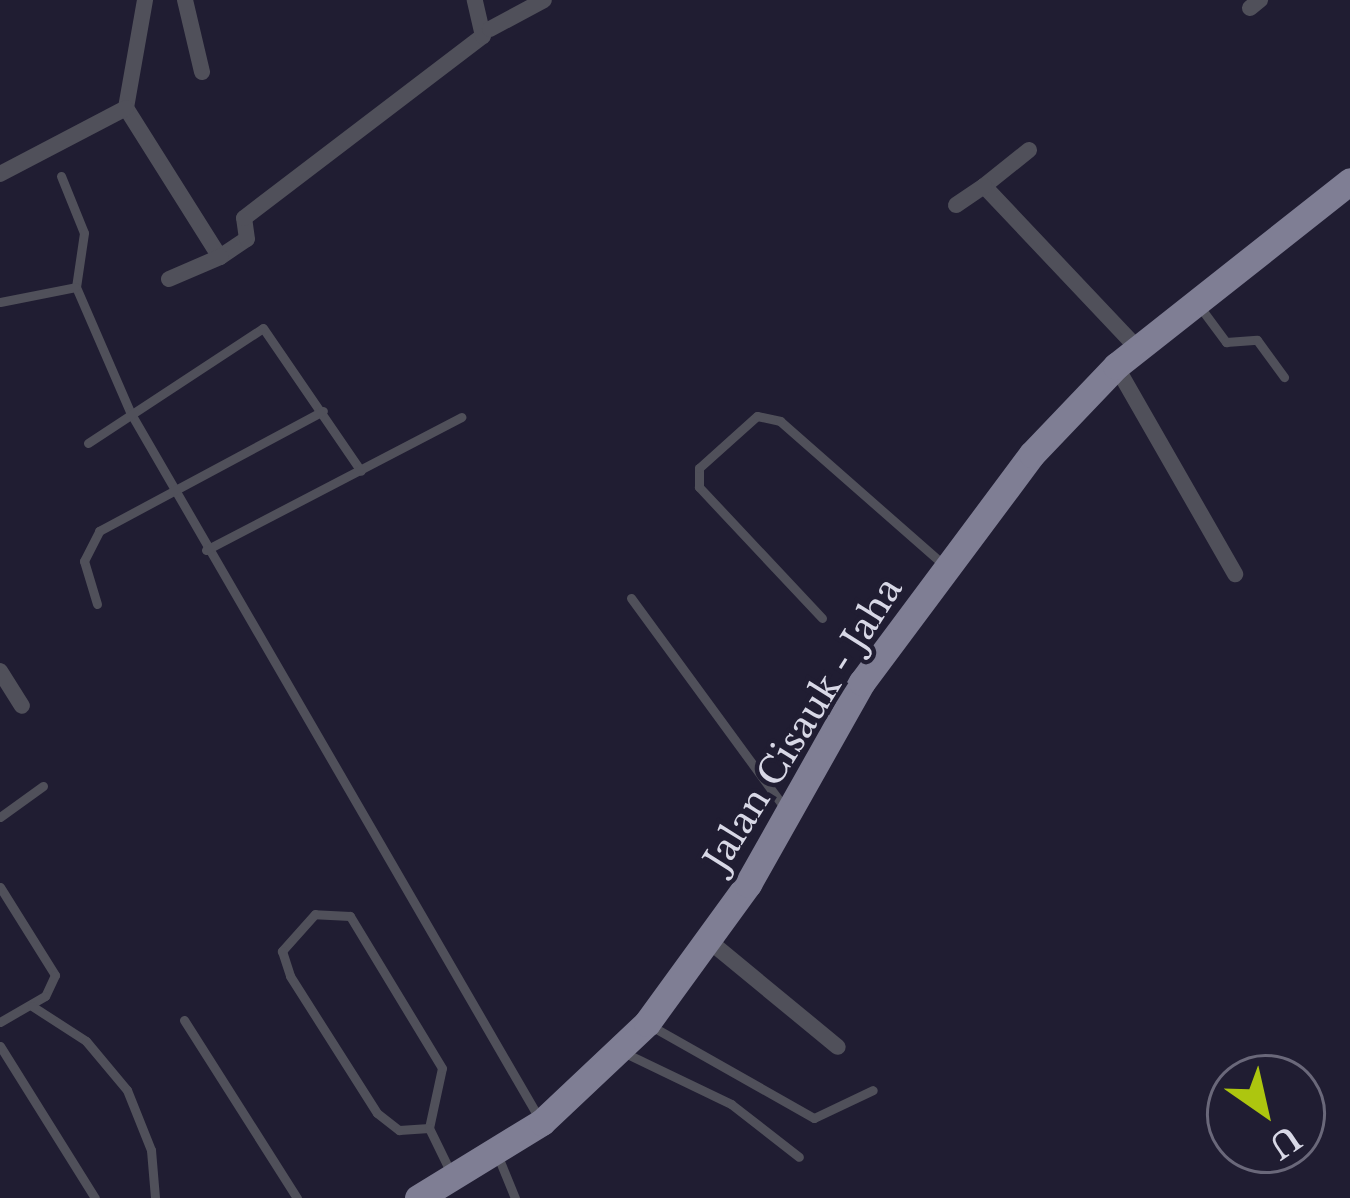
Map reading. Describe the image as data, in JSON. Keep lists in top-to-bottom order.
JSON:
{
  "streets": {
    "main road": ["Jalan Cisauk - Jaha"]
  },
  "north": "bottom right"
}
